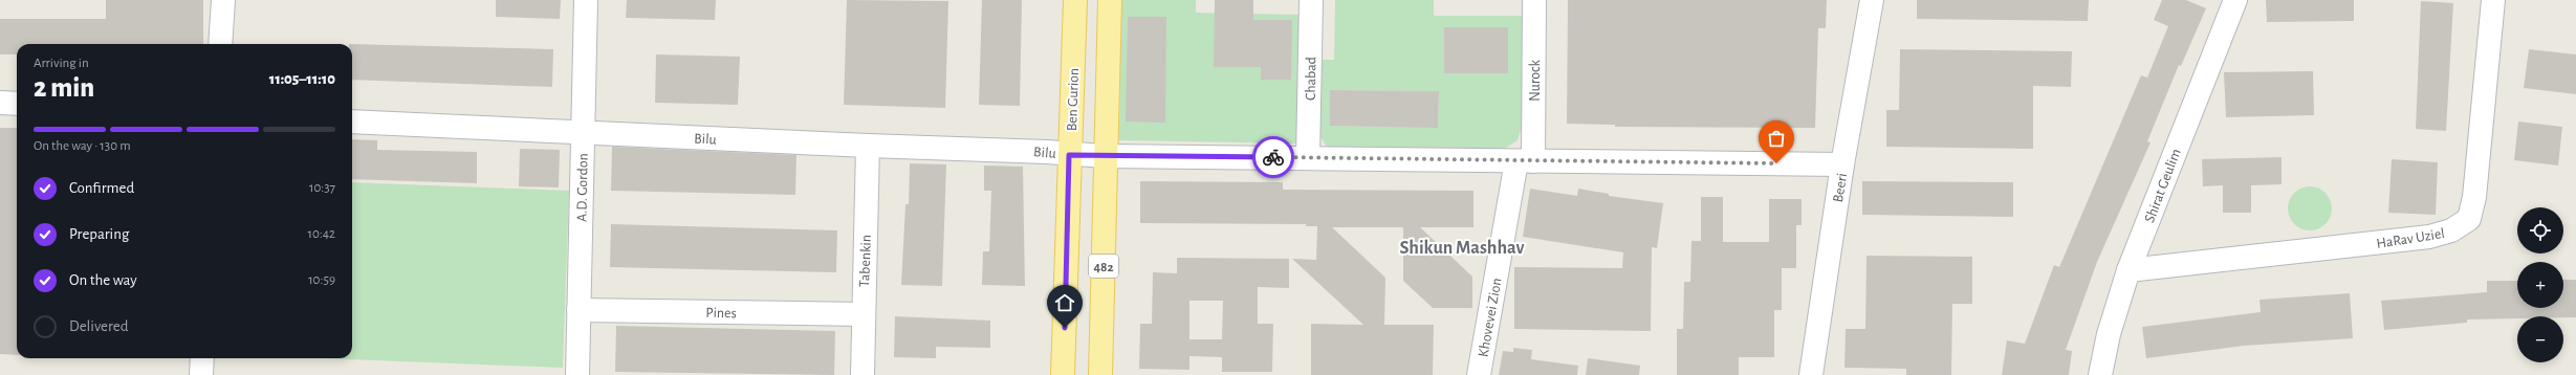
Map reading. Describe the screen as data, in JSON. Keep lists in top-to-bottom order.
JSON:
{
  "streets": {
    "main road": ["Ben Gurion", "482"],
    "street": [
      "Chabad",
      "Nurock",
      "Bilu",
      "Shirat Geulim",
      "A.D. Gordon",
      "Beeri",
      "HaRav Uziel",
      "Tabenkin",
      "Pines",
      "Khovevei Zion"
    ]
  },
  "crossings": [
    ["Chabad", "Bilu"],
    ["Nurock", "Bilu"],
    ["Nurock", "Khovevei Zion"],
    ["Ben Gurion", "Bilu"],
    ["Bilu", "A.D. Gordon"],
    ["Bilu", "Beeri"],
    ["Bilu", "Tabenkin"],
    ["Bilu", "482"],
    ["Bilu", "Khovevei Zion"],
    ["Shirat Geulim", "HaRav Uziel"],
    ["A.D. Gordon", "Pines"],
    ["Tabenkin", "Pines"]
  ],
  "districts": ["Shikun Mashhav"],
  "page": {
    "heading": ["2 min", "Arriving in", "11:05–11:10"],
    "bar": "On the way · 130 m",
    "list": [
      ["Confirmed", "10:37"],
      ["Preparing", "10:42"],
      ["On the way", "10:59"],
      "Delivered"
    ],
    "map_buttons": ["+", "−"]
  }
}
